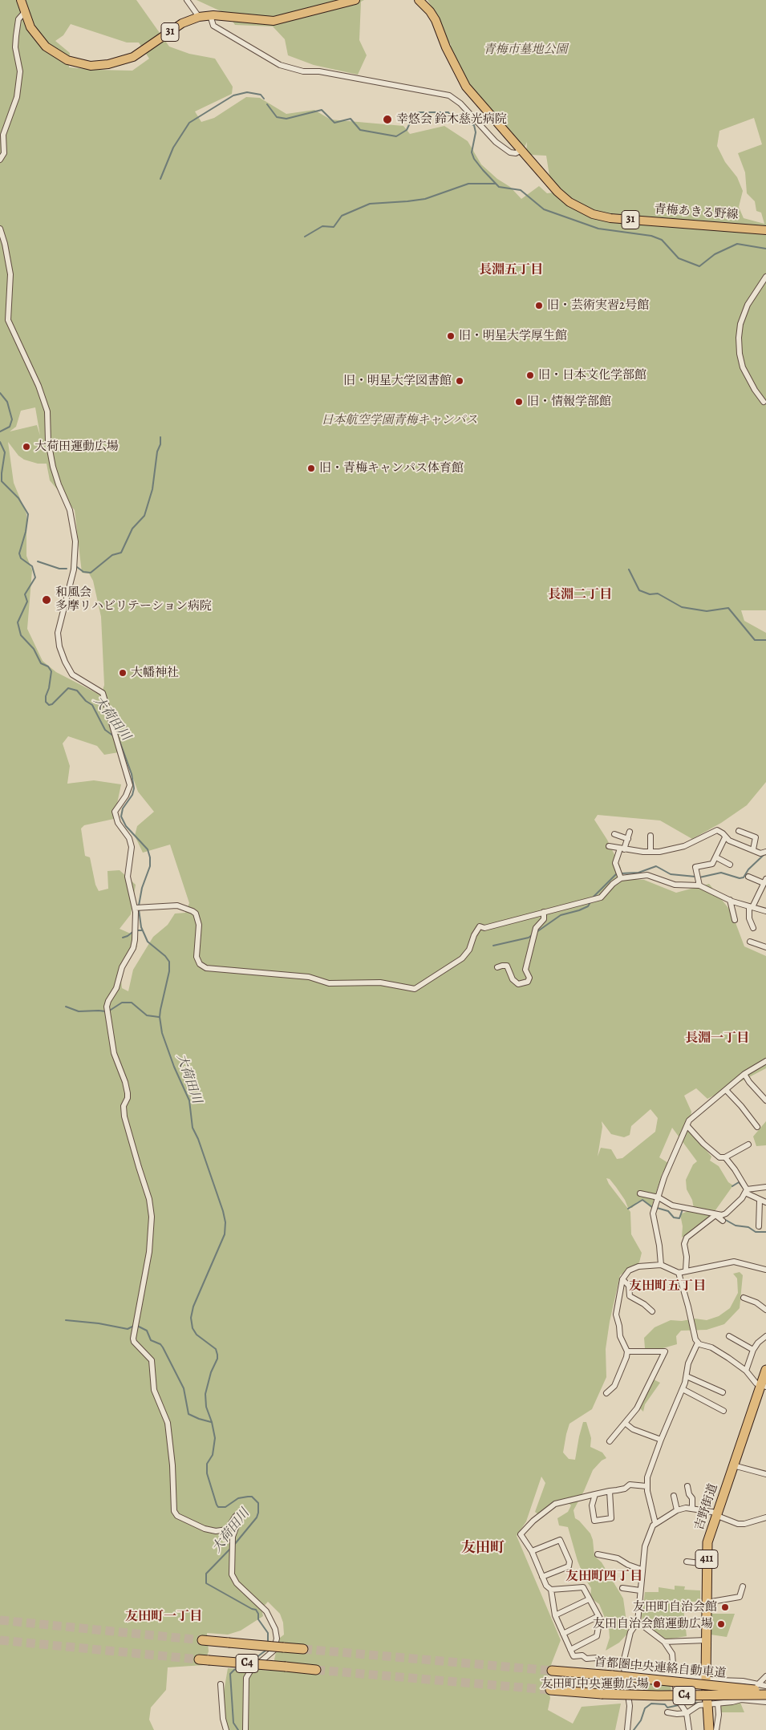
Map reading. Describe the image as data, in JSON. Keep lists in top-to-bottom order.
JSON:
{
  "streets": {
    "highway": [
      "吉野街道",
      "411",
      "C4",
      "首都圏中央連絡自動車道"
    ],
    "main road": ["31", "青梅あきる野線"]
  },
  "districts": [
    "長淵五丁目",
    "長淵二丁目",
    "長淵一丁目",
    "友田町五丁目",
    "友田町",
    "友田町四丁目",
    "友田町一丁目"
  ],
  "water": ["大荷田川"],
  "parks": ["青梅市墓地公園", "日本航空学園青梅キャンパス"],
  "places": [
    "幸悠会 鈴木慈光病院",
    "旧・芸術実習2号館",
    "旧・明星大学厚生館",
    "旧・日本文化学部館",
    "旧・明星大学図書館",
    "旧・情報学部館",
    "大荷田運動広場",
    "旧・青梅キャンパス体育館",
    "和風会 多摩リハビリテーション病院",
    "大幡神社",
    "友田町自治会館",
    "友田自治会館運動広場",
    "友田町中央運動広場"
  ]
}
